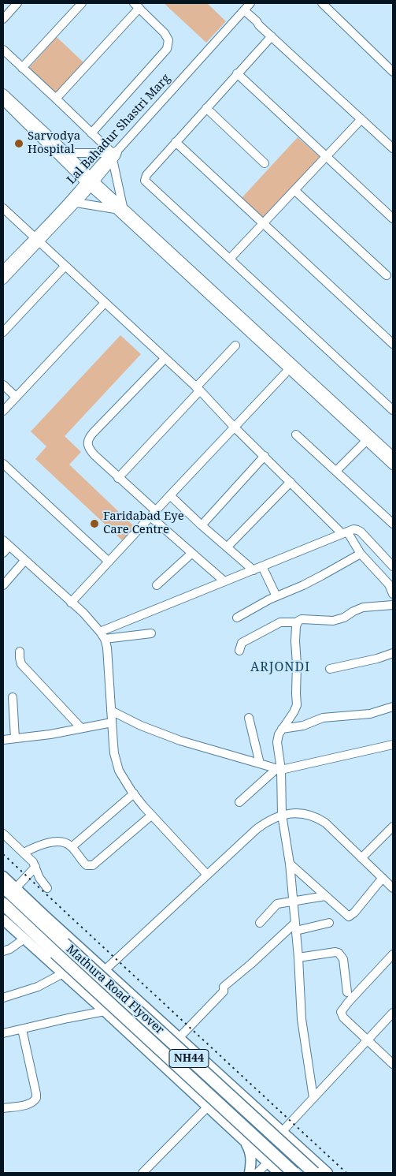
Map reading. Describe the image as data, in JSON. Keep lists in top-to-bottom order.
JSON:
{
  "streets": {
    "highway": ["Mathura Road Flyover", "NH44"],
    "street": ["Lal Bahadur Shastri Marg"]
  },
  "districts": ["ARJONDI"],
  "places": ["Sarvodya Hospital", "Faridabad Eye Care Centre"]
}
